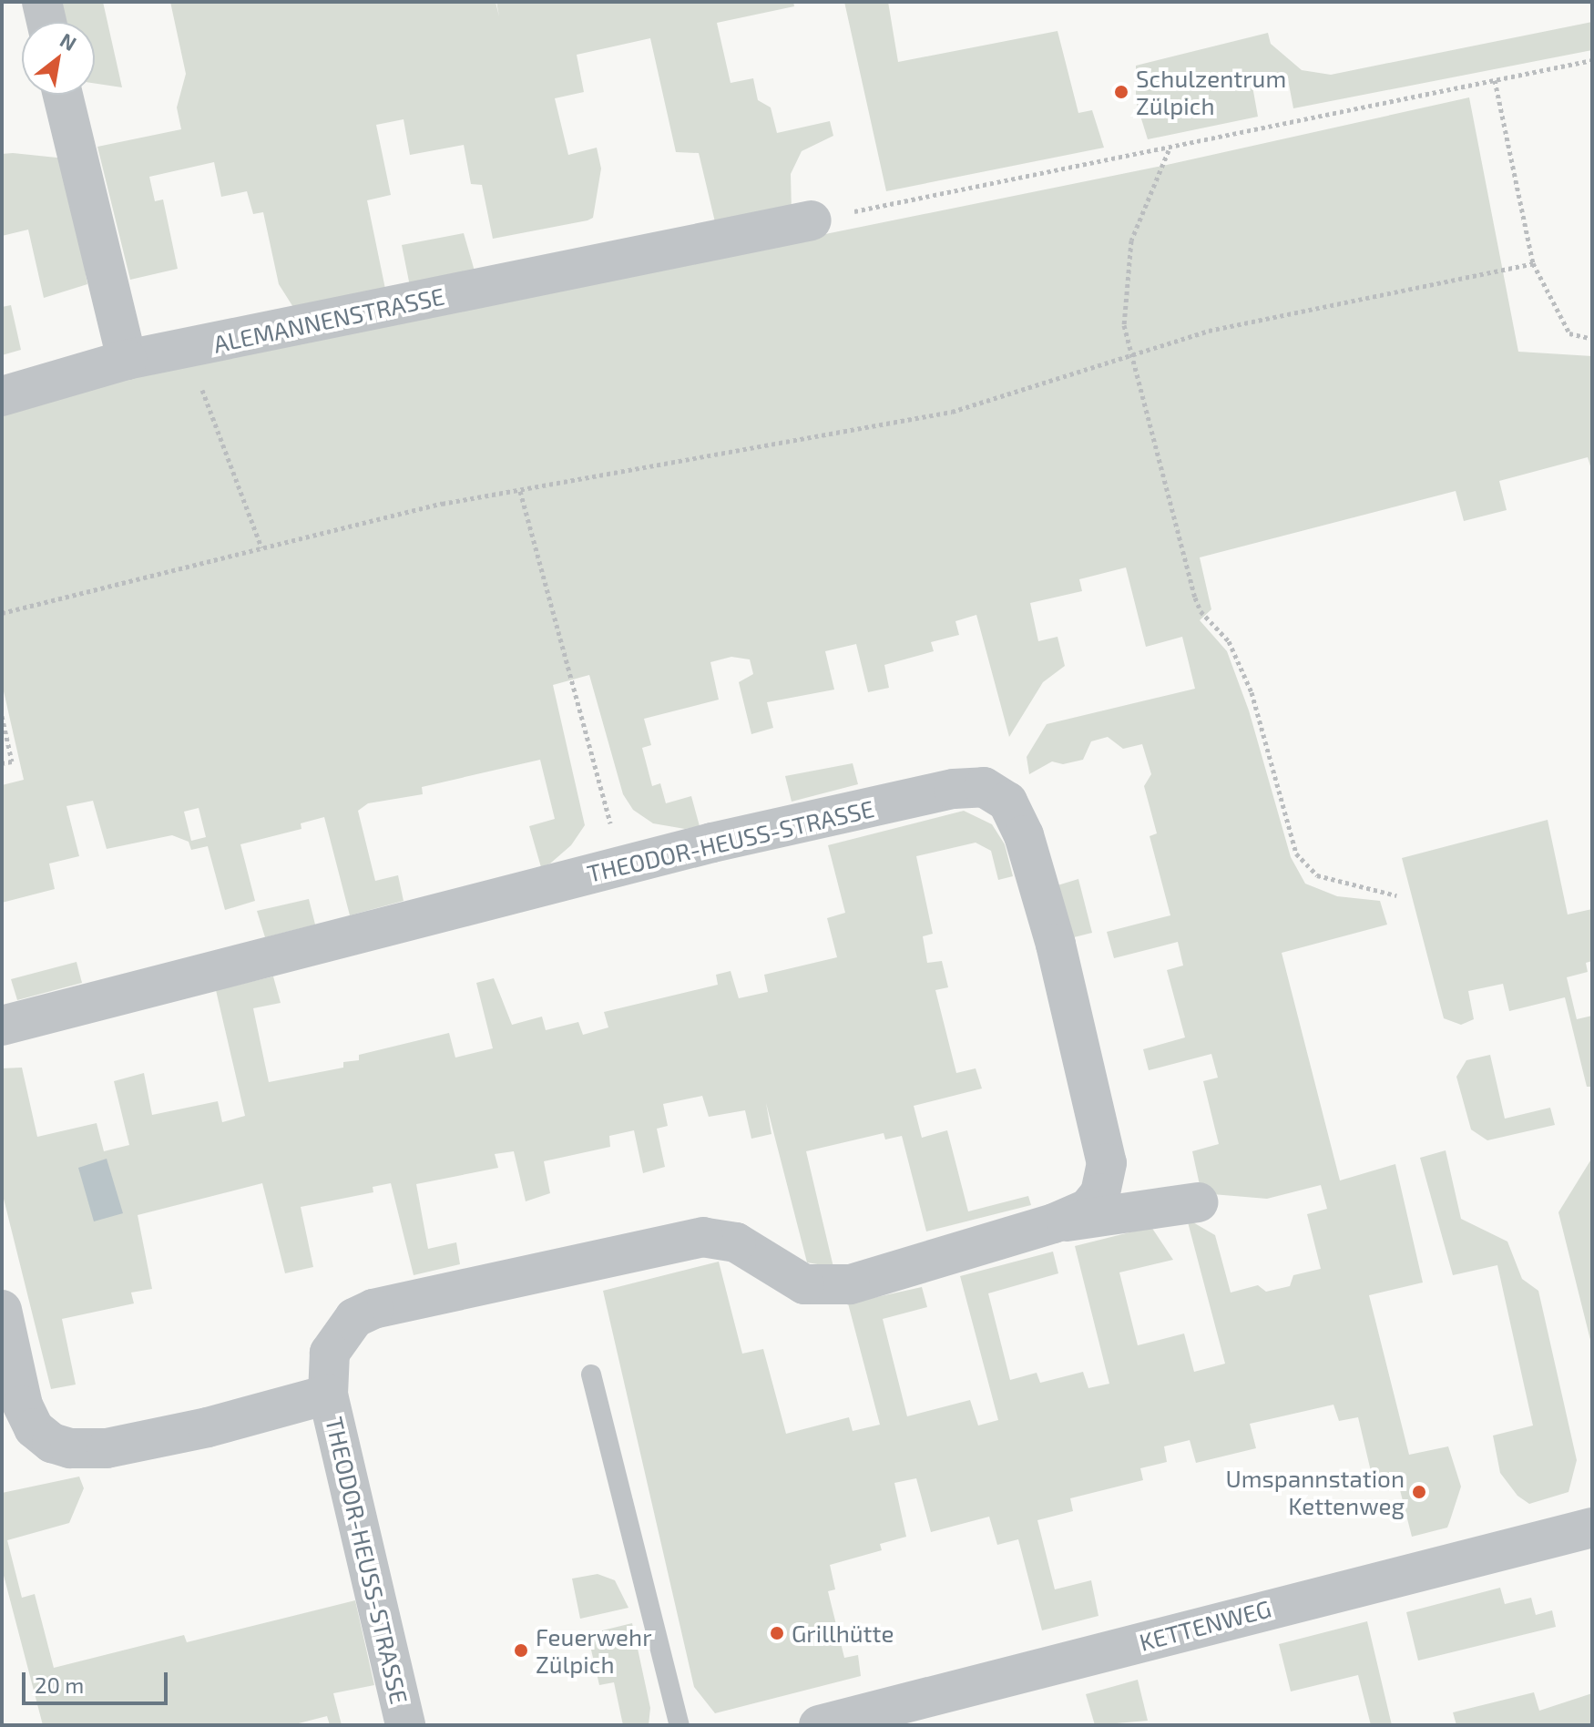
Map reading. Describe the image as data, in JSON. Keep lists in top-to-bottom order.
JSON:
{
  "streets": {
    "street": ["ALEMANNENSTRASSE", "THEODOR-HEUSS-STRASSE", "KETTENWEG"]
  },
  "places": [
    "Schulzentrum Zülpich",
    "Umspannstation Kettenweg",
    "Grillhütte",
    "Feuerwehr Zülpich"
  ],
  "scale_bar": "20 m",
  "north": "top right"
}
